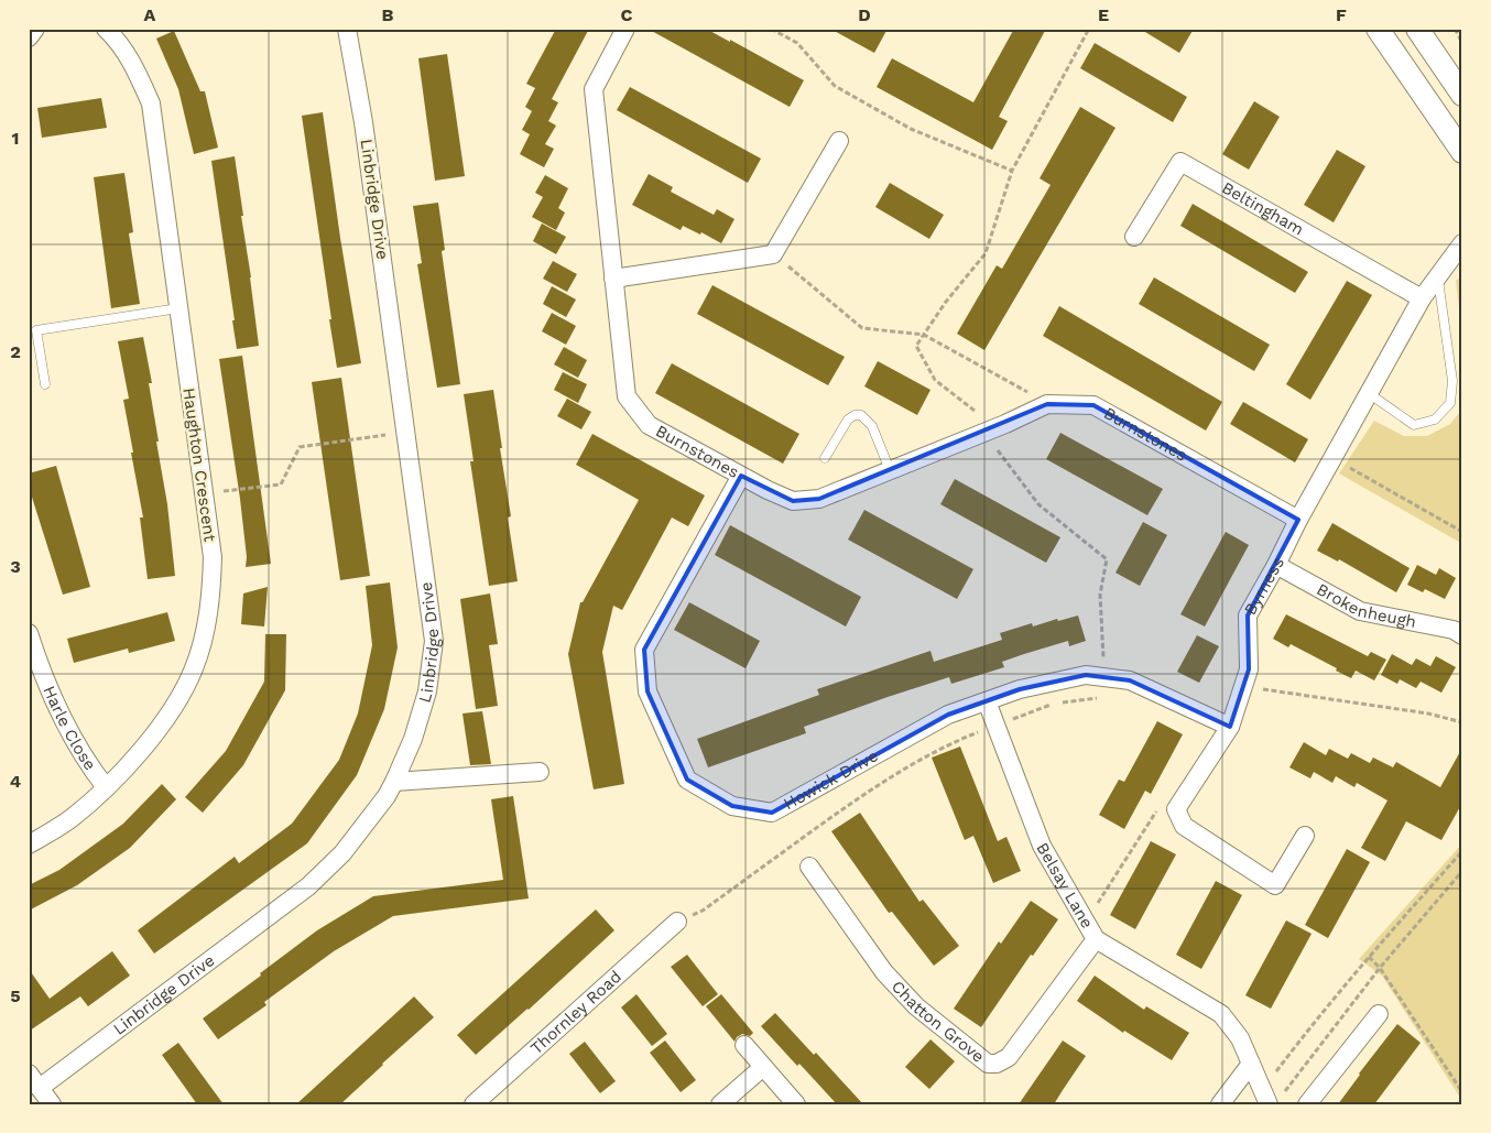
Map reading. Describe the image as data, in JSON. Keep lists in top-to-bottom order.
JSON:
{
  "streets": {
    "street": [
      "Linbridge Drive",
      "Beltingham",
      "Burnstones",
      "Haughton Crescent",
      "Byrness",
      "Brokenheugh",
      "Harle Close",
      "Howick Drive",
      "Belsay Lane",
      "Thornley Road",
      "Chatton Grove"
    ]
  },
  "crossings": [
    ["Beltingham", "Byrness"],
    ["Burnstones", "Byrness"],
    ["Burnstones", "Howick Drive"],
    ["Haughton Crescent", "Harle Close"],
    ["Byrness", "Brokenheugh"],
    ["Byrness", "Howick Drive"],
    ["Howick Drive", "Belsay Lane"],
    ["Belsay Lane", "Chatton Grove"]
  ],
  "grid": {
    "columns": [
      "A",
      "B",
      "C",
      "D",
      "E",
      "F"
    ],
    "rows": [
      "1",
      "2",
      "3",
      "4",
      "5"
    ]
  }
}
